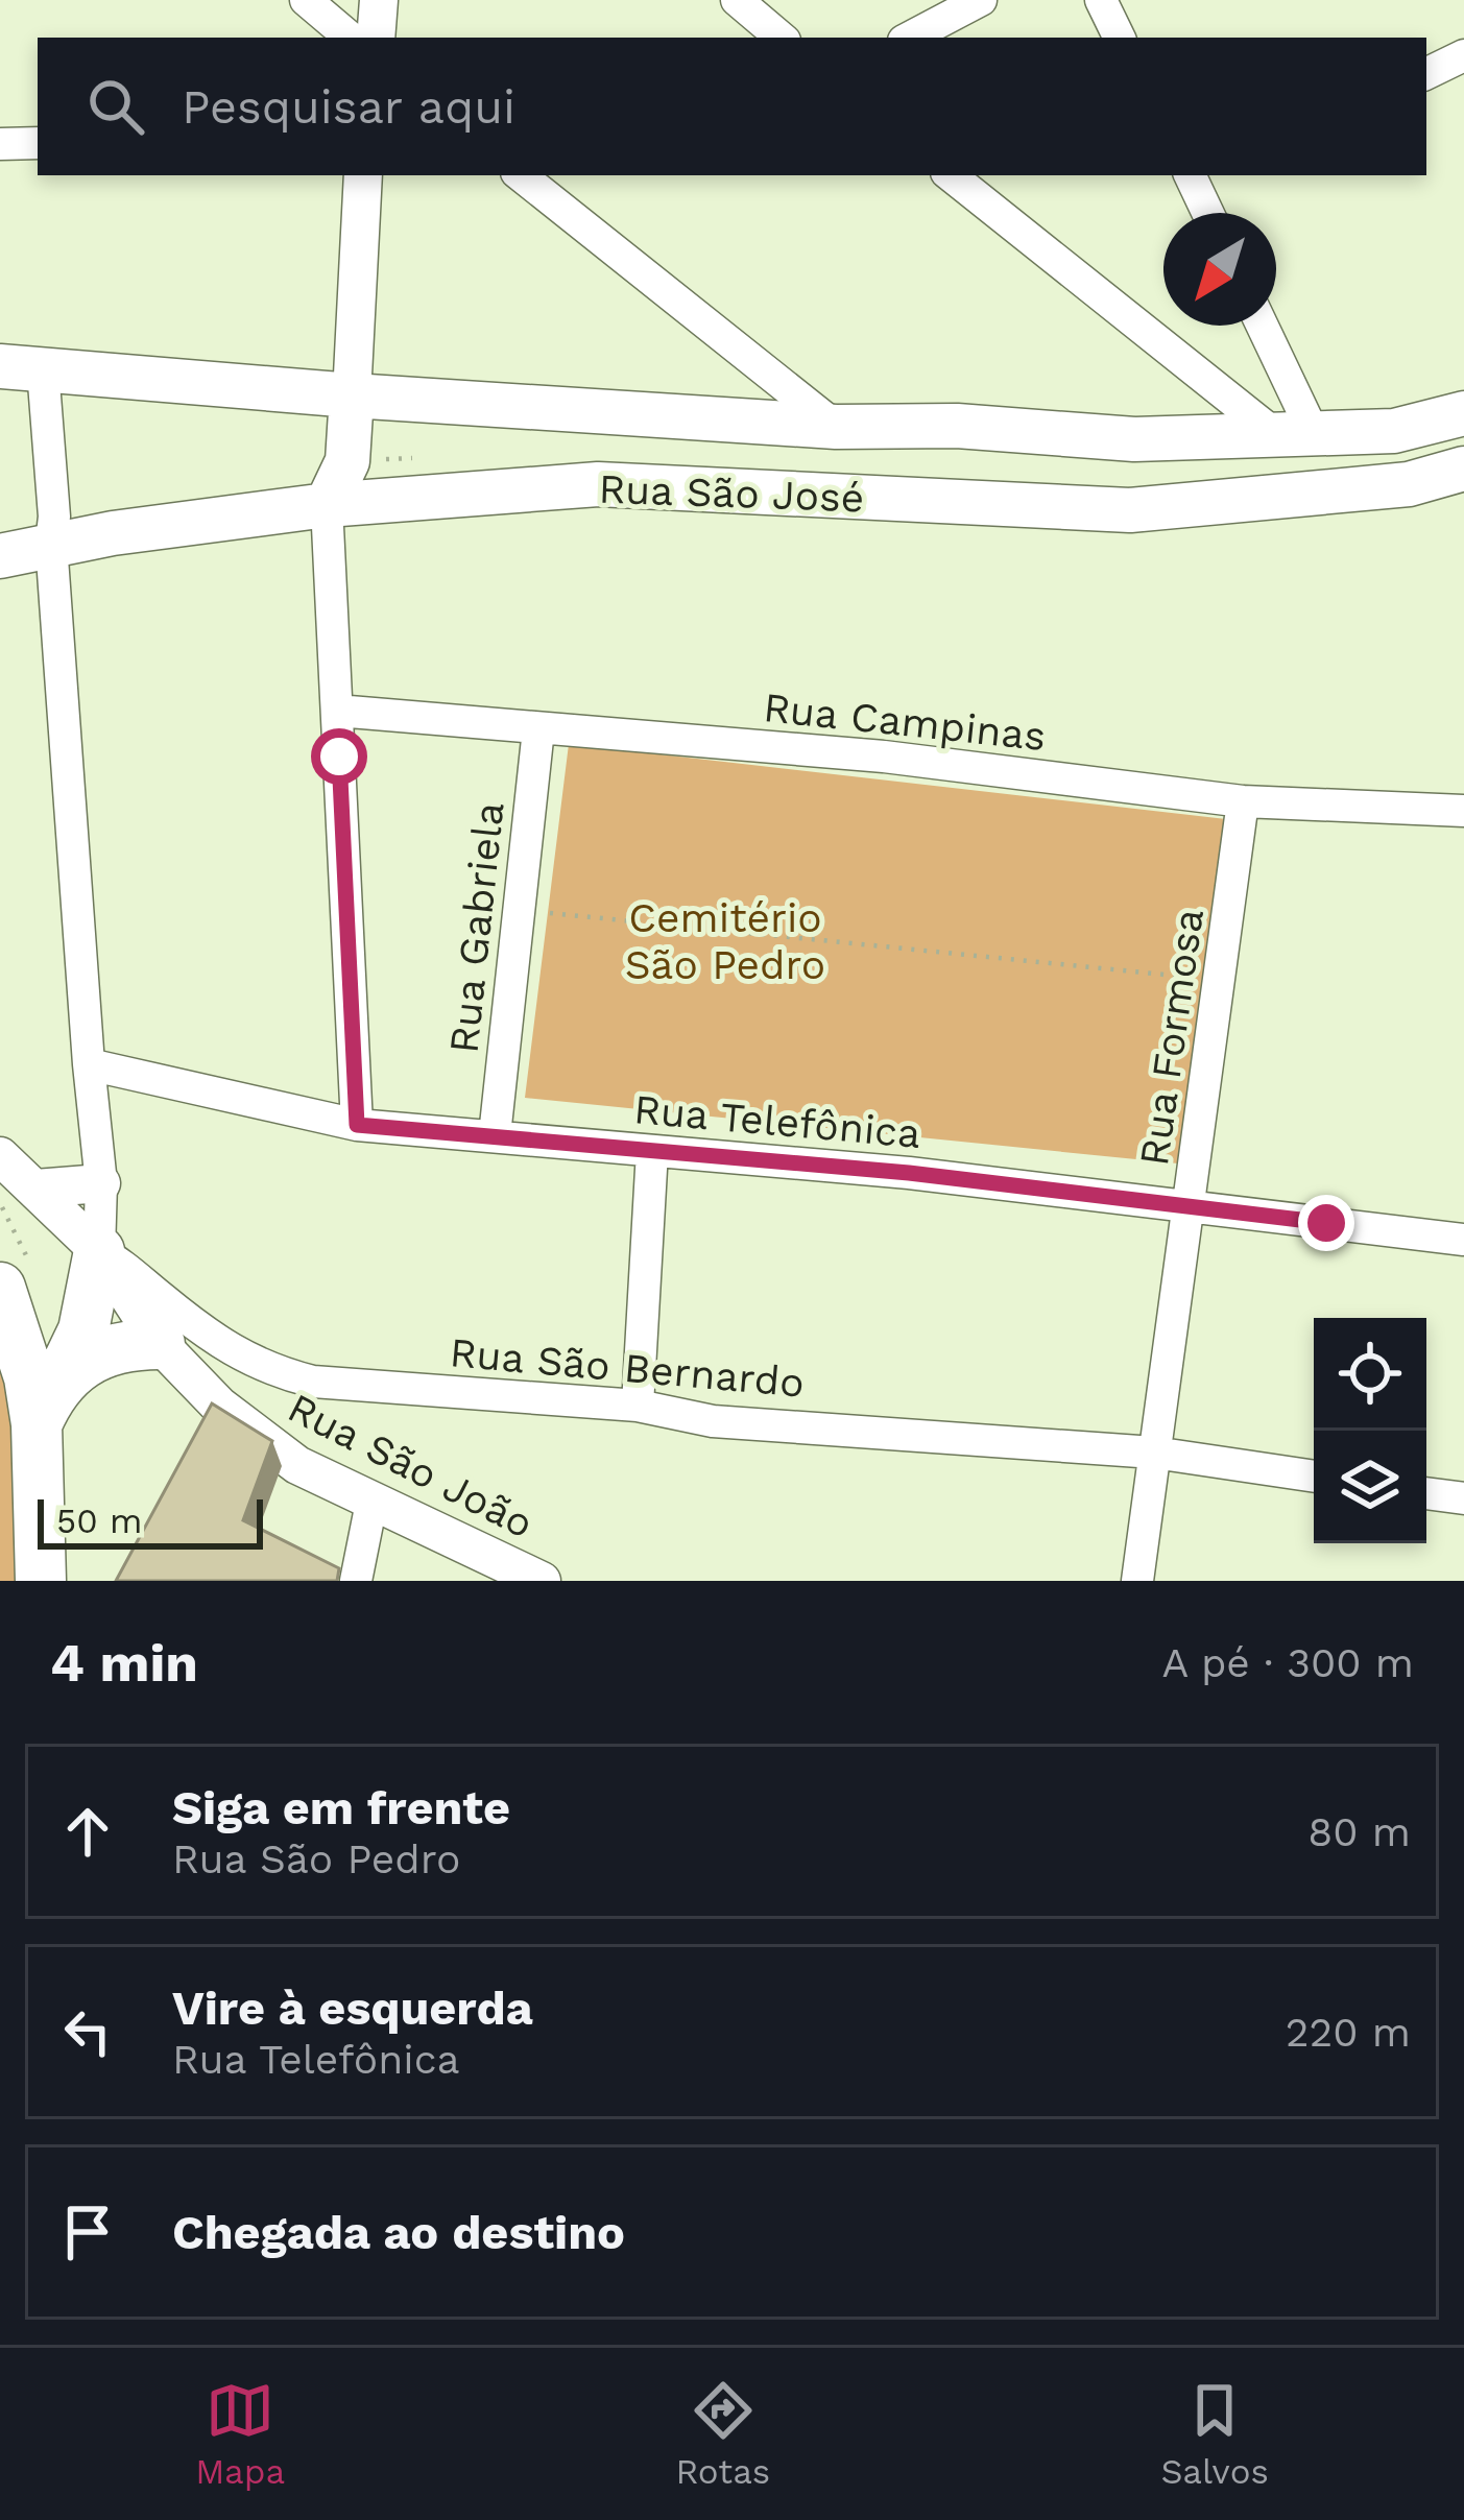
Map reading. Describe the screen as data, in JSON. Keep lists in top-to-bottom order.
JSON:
{
  "streets": {
    "main road": ["Rua São José"],
    "street": [
      "Rua Campinas",
      "Rua Gabriela",
      "Rua Formosa",
      "Rua Telefônica",
      "Rua São Bernardo",
      "Rua São João"
    ]
  },
  "crossings": [
    ["Rua Campinas", "Rua Gabriela"],
    ["Rua Campinas", "Rua Formosa"],
    ["Rua Gabriela", "Rua Telefônica"],
    ["Rua Formosa", "Rua Telefônica"],
    ["Rua Formosa", "Rua São Bernardo"],
    ["Rua São Bernardo", "Rua São João"]
  ],
  "parks": ["Cemitério São Pedro"],
  "scale_bar": "50 m",
  "north": "bottom left",
  "page": {
    "search": "Pesquisar aqui",
    "scale": "50 m",
    "heading": ["4 min", "A pé · 300 m"],
    "list": [
      ["Siga em frente", "Rua São Pedro", "80 m"],
      ["Vire à esquerda", "Rua Telefônica", "220 m"],
      "Chegada ao destino"
    ],
    "nav": ["Mapa", "Rotas", "Salvos"]
  }
}
